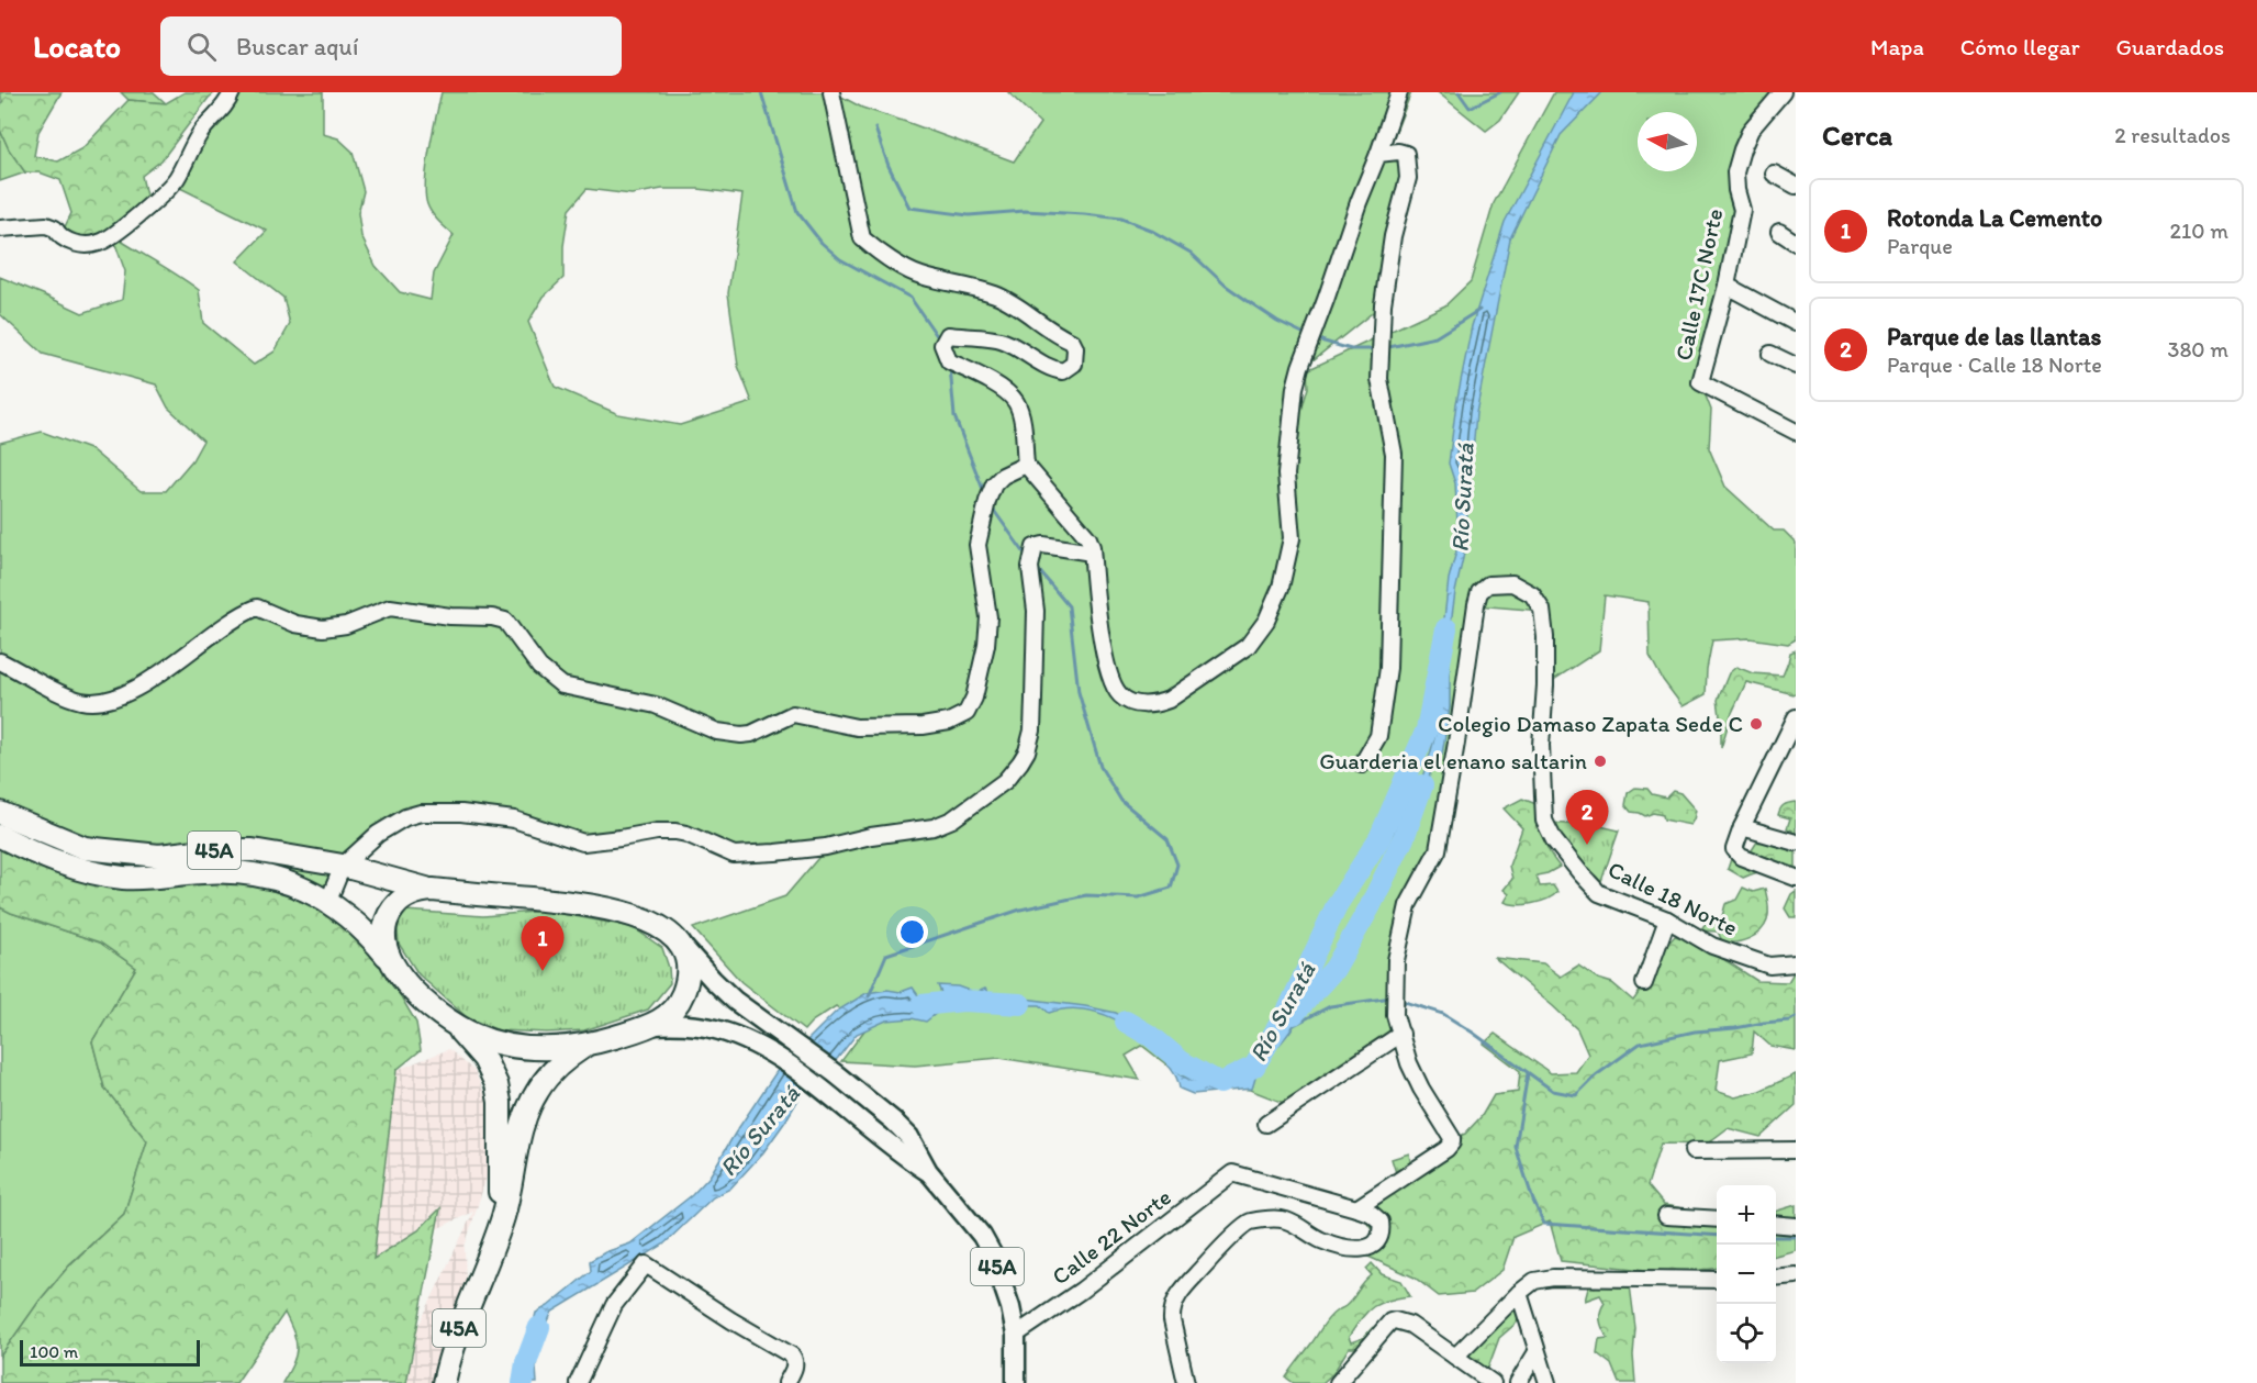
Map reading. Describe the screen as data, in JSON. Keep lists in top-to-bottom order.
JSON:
{
  "streets": {
    "highway": ["45A"],
    "street": ["Calle 17C Norte", "Calle 18 Norte", "Calle 22 Norte"]
  },
  "crossings": [
    ["45A", "Calle 22 Norte"]
  ],
  "water": ["Río Suratá"],
  "places": ["Colegio Damaso Zapata Sede C", "Guarderia el enano saltarin"],
  "scale_bar": "100 m",
  "north": "left",
  "page": {
    "header": "Locato",
    "search": "Buscar aquí",
    "nav": ["Mapa", "Cómo llegar", "Guardados"],
    "heading": ["Cerca", "2 resultados"],
    "list": [
      {
        "mark": "1",
        "name": "Rotonda La Cemento",
        "note": "Parque",
        "value": "210 m"
      },
      {
        "mark": "2",
        "name": "Parque de las llantas",
        "note": "Parque · Calle 18 Norte",
        "value": "380 m"
      }
    ],
    "pins": ["2", "1"],
    "map_buttons": ["+", "−"],
    "scale": "100 m"
  }
}
